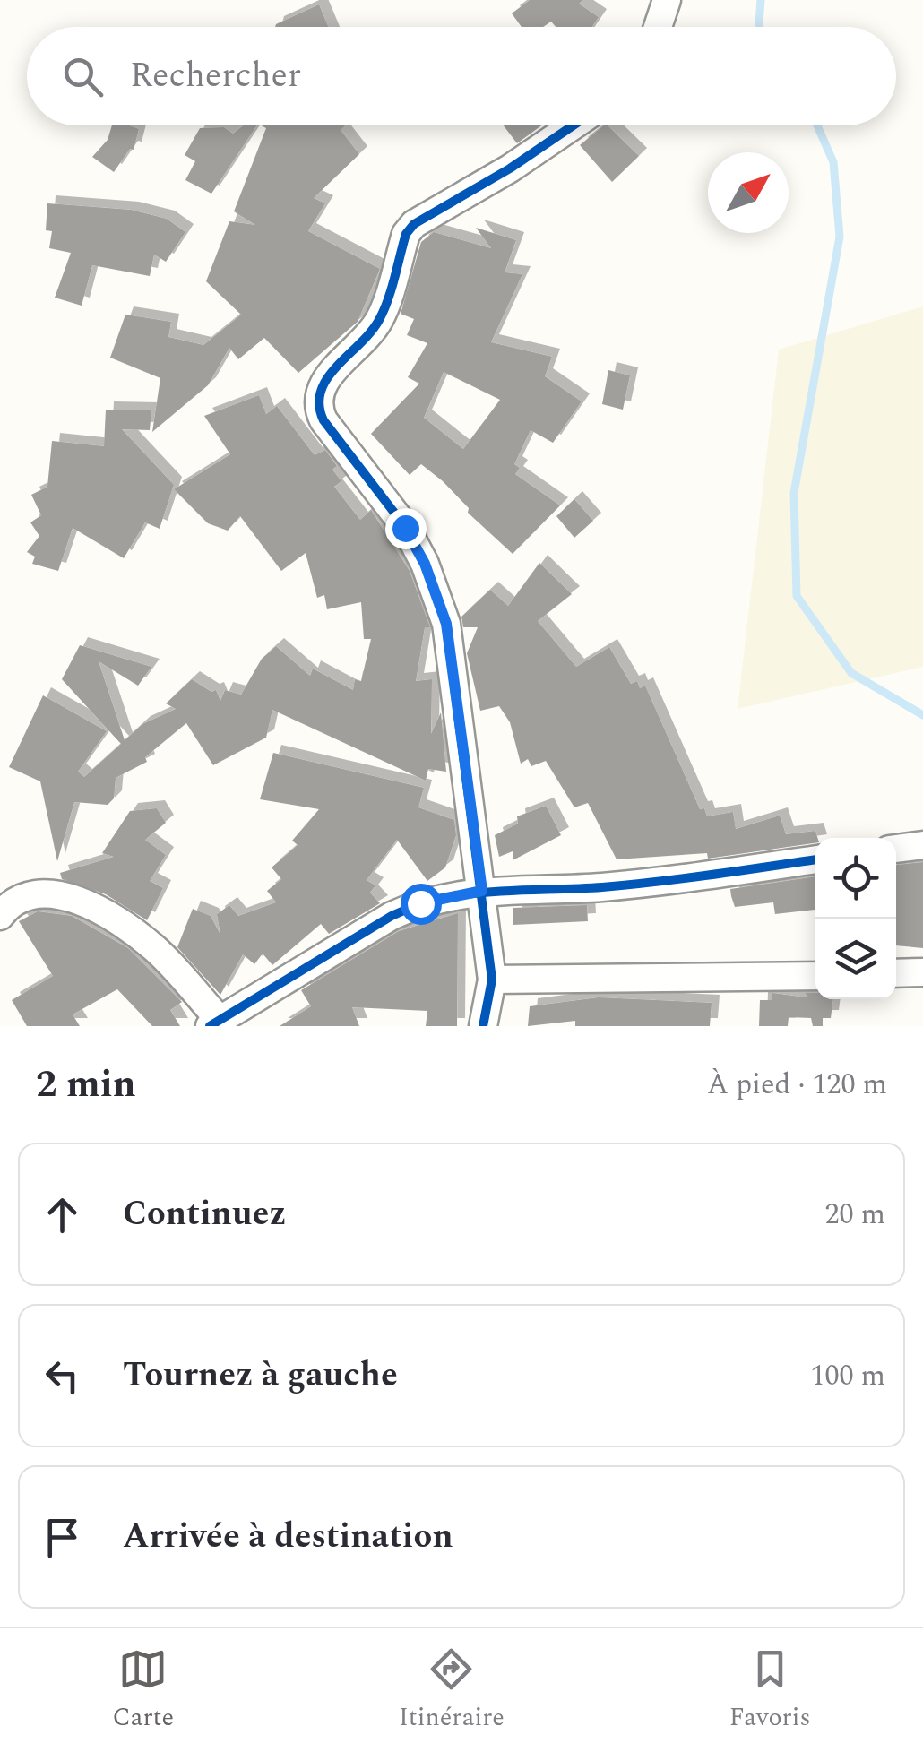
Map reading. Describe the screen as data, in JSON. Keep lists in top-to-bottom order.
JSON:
{
  "north": "top right",
  "page": {
    "search": "Rechercher",
    "heading": ["2 min", "À pied · 120 m"],
    "list": [
      ["Continuez", "20 m"],
      ["Tournez à gauche", "100 m"],
      "Arrivée à destination"
    ],
    "nav": ["Carte", "Itinéraire", "Favoris"]
  }
}
